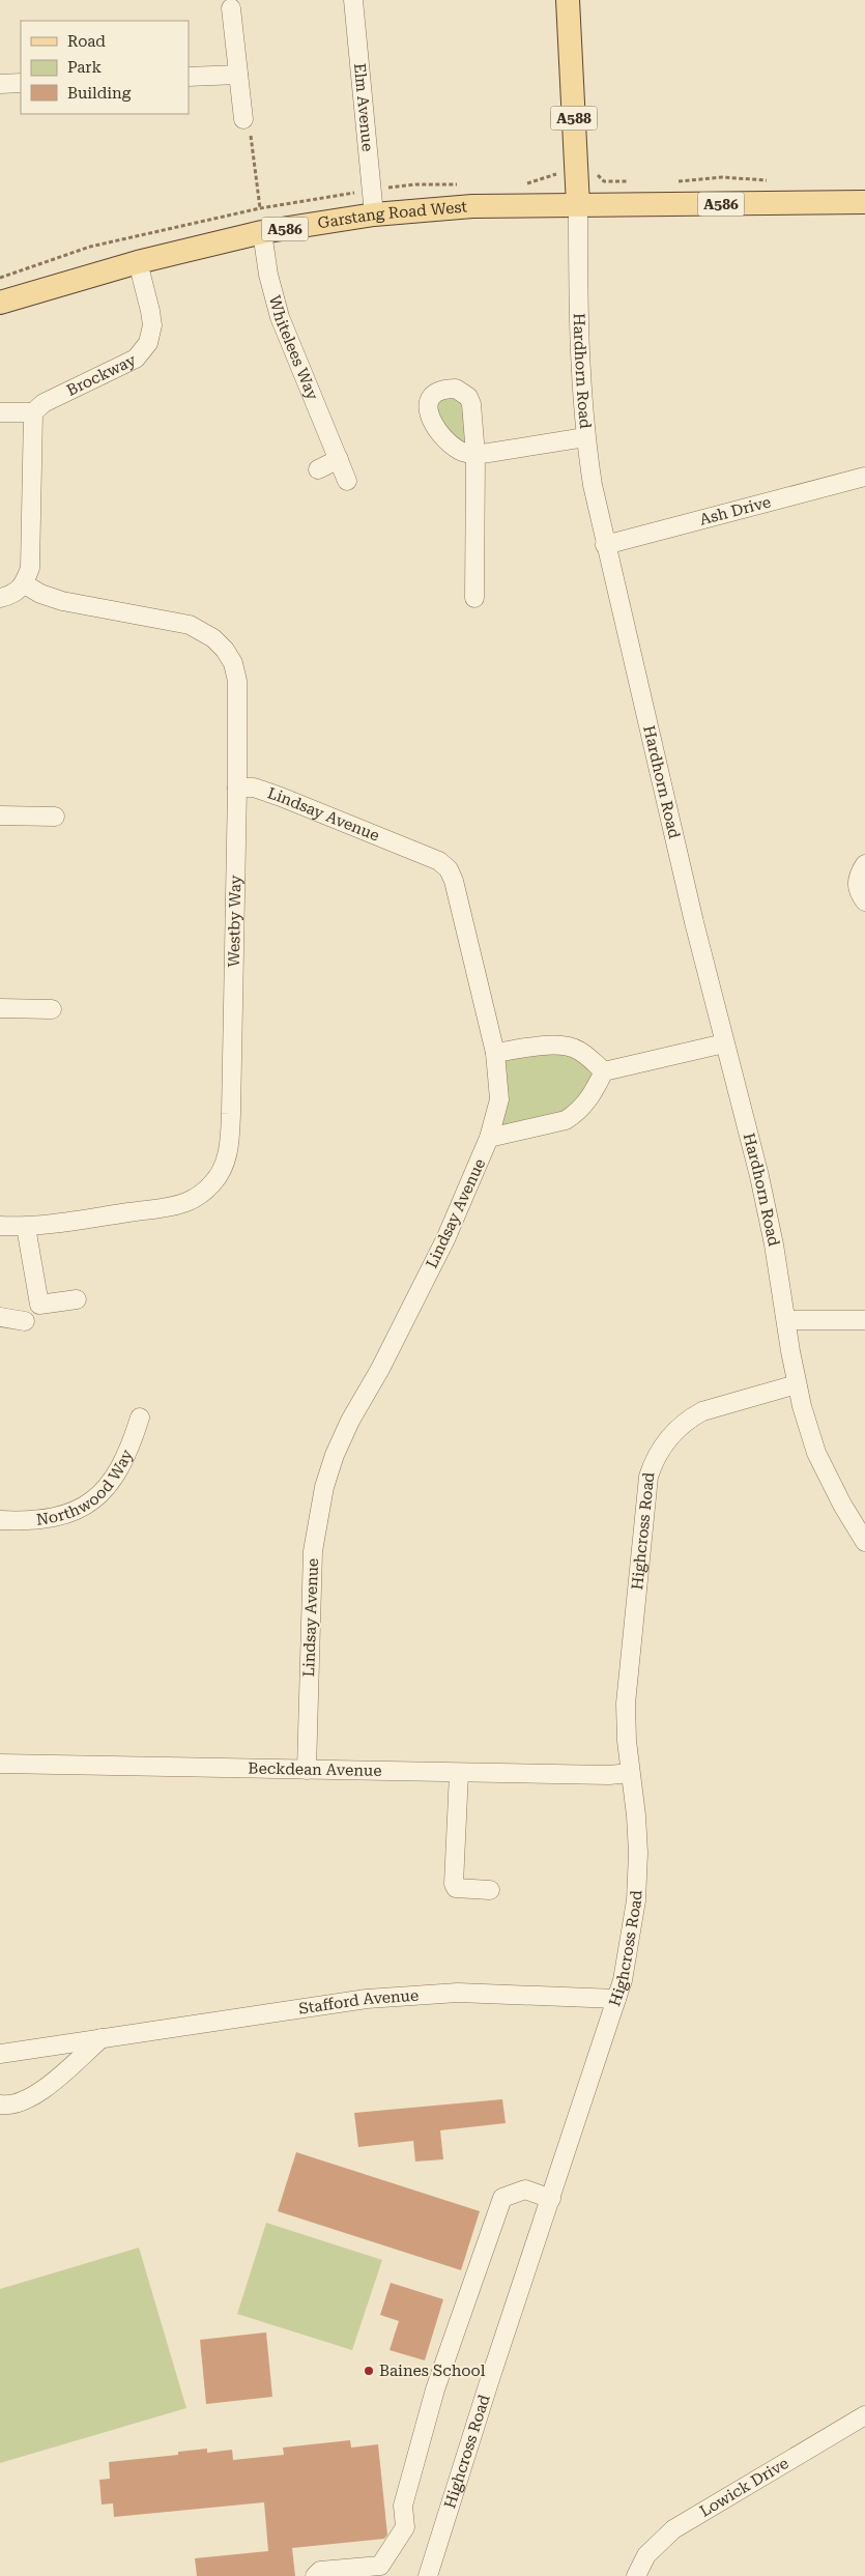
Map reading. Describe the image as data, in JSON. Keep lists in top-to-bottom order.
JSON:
{
  "streets": {
    "main road": [
      "A588",
      "A586",
      "Garstang Road West",
      "Hardhorn Road"
    ],
    "street": [
      "Elm Avenue",
      "Whitelees Way",
      "Brockway",
      "Ash Drive",
      "Lindsay Avenue",
      "Westby Way",
      "Northwood Way",
      "Highcross Road",
      "Beckdean Avenue",
      "Stafford Avenue",
      "Lowick Drive"
    ]
  },
  "crossings": [
    ["Elm Avenue", "Garstang Road West"],
    ["A586", "Garstang Road West"],
    ["A586", "Hardhorn Road"],
    ["Garstang Road West", "Whitelees Way"],
    ["Garstang Road West", "Hardhorn Road"],
    ["Garstang Road West", "Brockway"],
    ["Hardhorn Road", "Ash Drive"],
    ["Hardhorn Road", "Highcross Road"],
    ["Lindsay Avenue", "Westby Way"],
    ["Lindsay Avenue", "Beckdean Avenue"],
    ["Highcross Road", "Beckdean Avenue"],
    ["Highcross Road", "Stafford Avenue"]
  ],
  "places": ["Baines School"],
  "legend": ["Road", "Park", "Building"]
}
